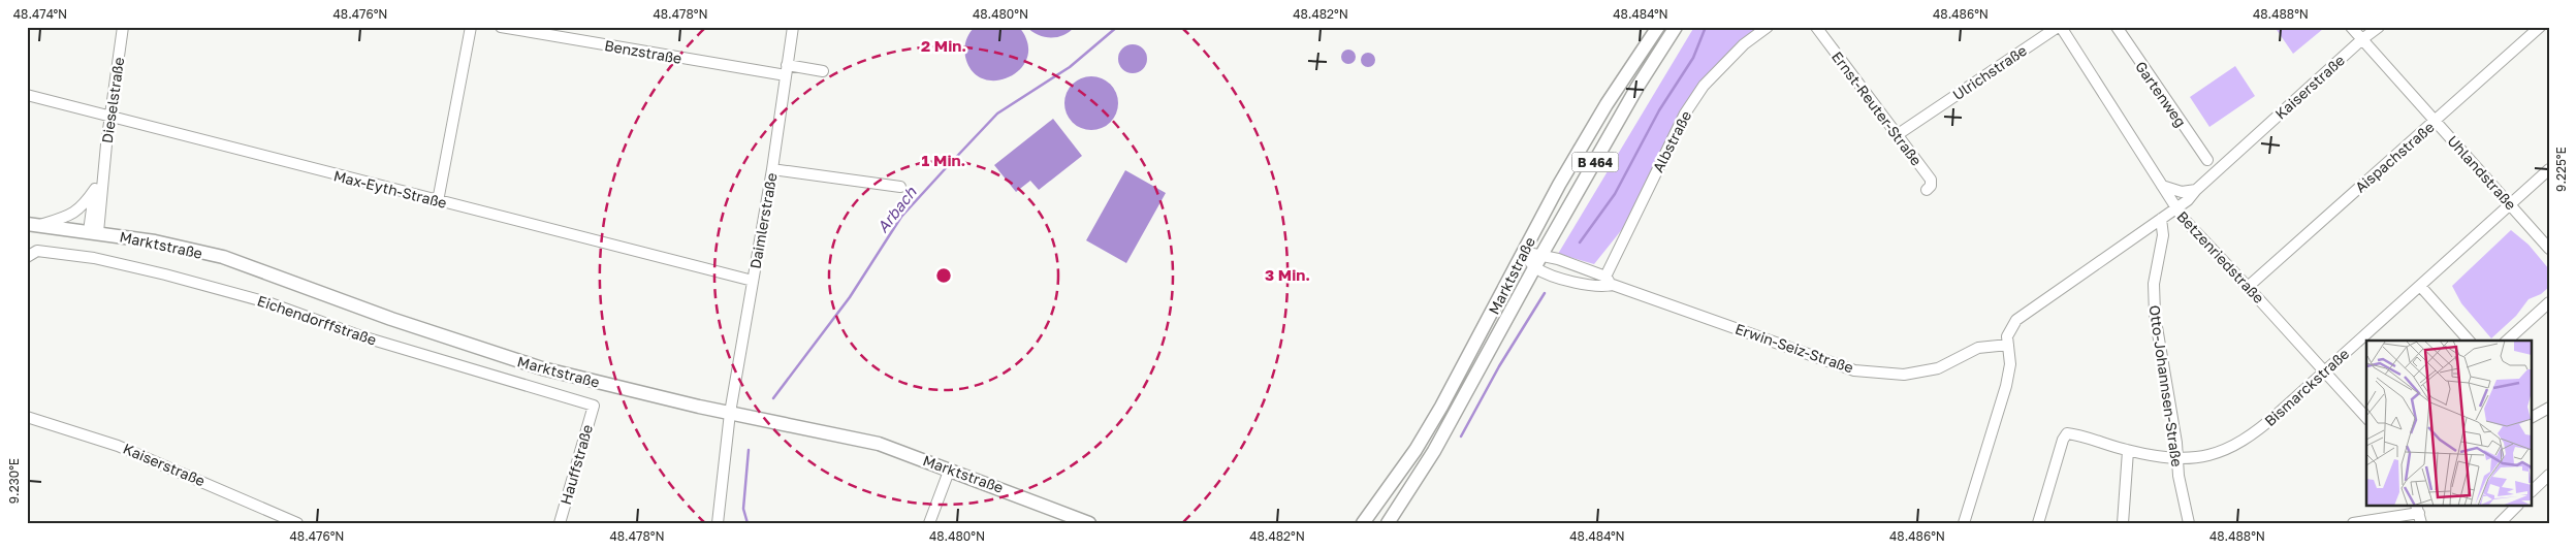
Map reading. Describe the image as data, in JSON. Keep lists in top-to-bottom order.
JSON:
{
  "streets": {
    "main road": ["B 464", "Marktstraße"],
    "street": [
      "Benzstraße",
      "Ulrichstraße",
      "Kaiserstraße",
      "Gartenweg",
      "Dieselstraße",
      "Ernst-Reuter-Straße",
      "Albstraße",
      "Aispachstraße",
      "Uhlandstraße",
      "Max-Eyth-Straße",
      "Daimlerstraße",
      "Betzenriedstraße",
      "Eichendorffstraße",
      "Erwin-Seiz-Straße",
      "Otto-Johannsen-Straße",
      "Bismarckstraße",
      "Hauffstraße"
    ]
  },
  "crossings": [
    ["Benzstraße", "Daimlerstraße"],
    ["Ulrichstraße", "Ernst-Reuter-Straße"],
    ["Ulrichstraße", "Betzenriedstraße"],
    ["Kaiserstraße", "Uhlandstraße"],
    ["Kaiserstraße", "Betzenriedstraße"],
    ["Kaiserstraße", "Erwin-Seiz-Straße"],
    ["Kaiserstraße", "Otto-Johannsen-Straße"],
    ["Dieselstraße", "Max-Eyth-Straße"],
    ["Dieselstraße", "Marktstraße"],
    ["Albstraße", "Erwin-Seiz-Straße"],
    ["Aispachstraße", "Uhlandstraße"],
    ["Aispachstraße", "Betzenriedstraße"],
    ["Uhlandstraße", "Bismarckstraße"],
    ["Max-Eyth-Straße", "Daimlerstraße"],
    ["Daimlerstraße", "Marktstraße"],
    ["Marktstraße", "Erwin-Seiz-Straße"],
    ["Betzenriedstraße", "Bismarckstraße"],
    ["Eichendorffstraße", "Hauffstraße"],
    ["Otto-Johannsen-Straße", "Bismarckstraße"]
  ],
  "water": ["Arbach"],
  "coordinates": [
    "48.474°N",
    "48.476°N",
    "48.478°N",
    "48.480°N",
    "48.482°N",
    "48.484°N",
    "48.486°N",
    "48.488°N",
    "9.225°E",
    "9.230°E"
  ],
  "rings": ["2 Min.", "1 Min.", "3 Min."]
}
